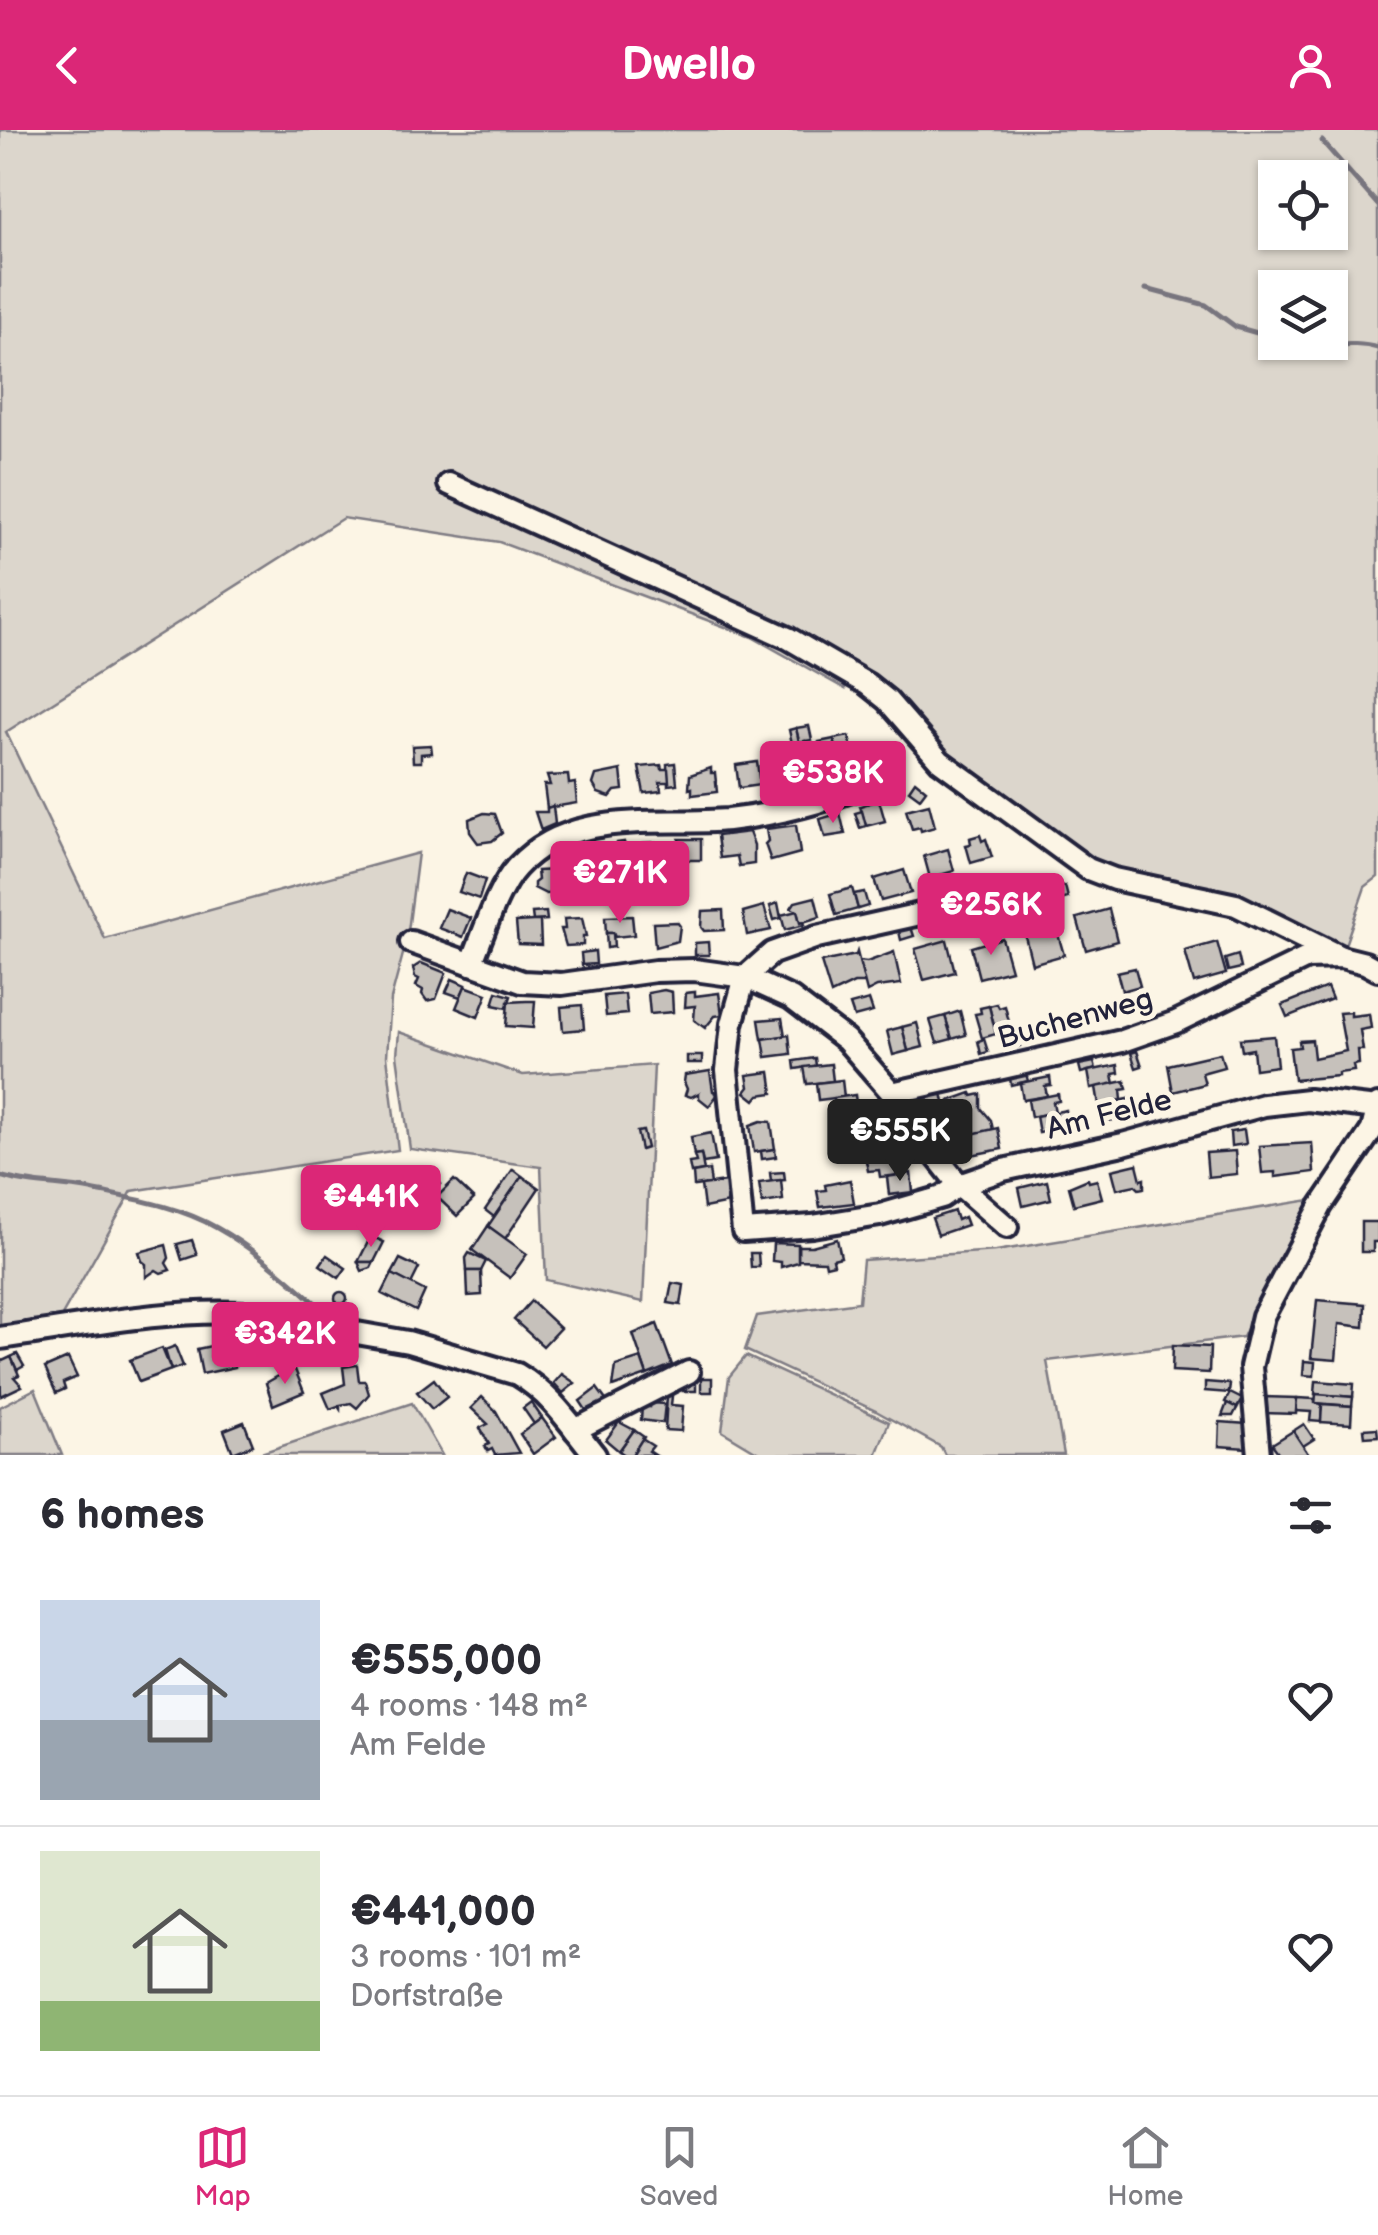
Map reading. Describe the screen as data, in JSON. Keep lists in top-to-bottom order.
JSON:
{
  "streets": {
    "street": ["Buchenweg", "Am Felde"]
  },
  "page": {
    "header": "Dwello",
    "price": [
      "€538K",
      "€271K",
      "€256K",
      "€555K",
      "€441K",
      "€342K"
    ],
    "heading": "6 homes",
    "list": [
      {
        "name": "€555,000",
        "note": "4 rooms · 148 m² · Am Felde"
      },
      {
        "name": "€441,000",
        "note": "3 rooms · 101 m² · Dorfstraße"
      }
    ],
    "tabs": ["Map", "Saved", "Home"]
  }
}
